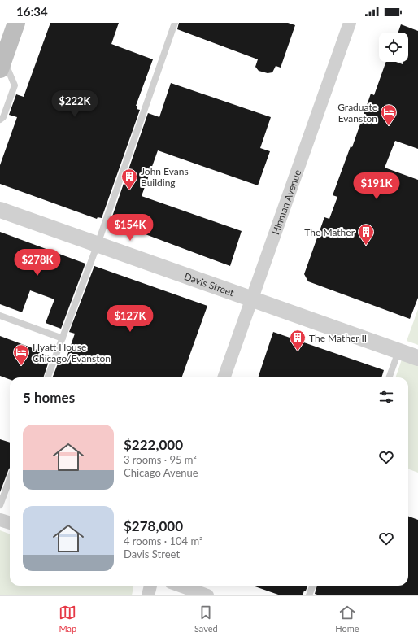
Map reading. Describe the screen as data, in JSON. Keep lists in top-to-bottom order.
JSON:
{
  "streets": {
    "street": ["Hinman Avenue", "Davis Street"]
  },
  "crossings": [
    ["Hinman Avenue", "Davis Street"]
  ],
  "places": {
    "hotel": ["Graduate Evanston", "Hyatt House Chicago/Evanston"],
    "building": ["John Evans Building", "The Mather", "The Mather II"]
  },
  "page": {
    "status": "16:34",
    "price": [
      "$222K",
      "$191K",
      "$154K",
      "$278K",
      "$127K"
    ],
    "heading": "5 homes",
    "list": [
      {
        "name": "$222,000",
        "note": "3 rooms · 95 m² · Chicago Avenue"
      },
      {
        "name": "$278,000",
        "note": "4 rooms · 104 m² · Davis Street"
      }
    ],
    "tabs": ["Map", "Saved", "Home"]
  }
}
